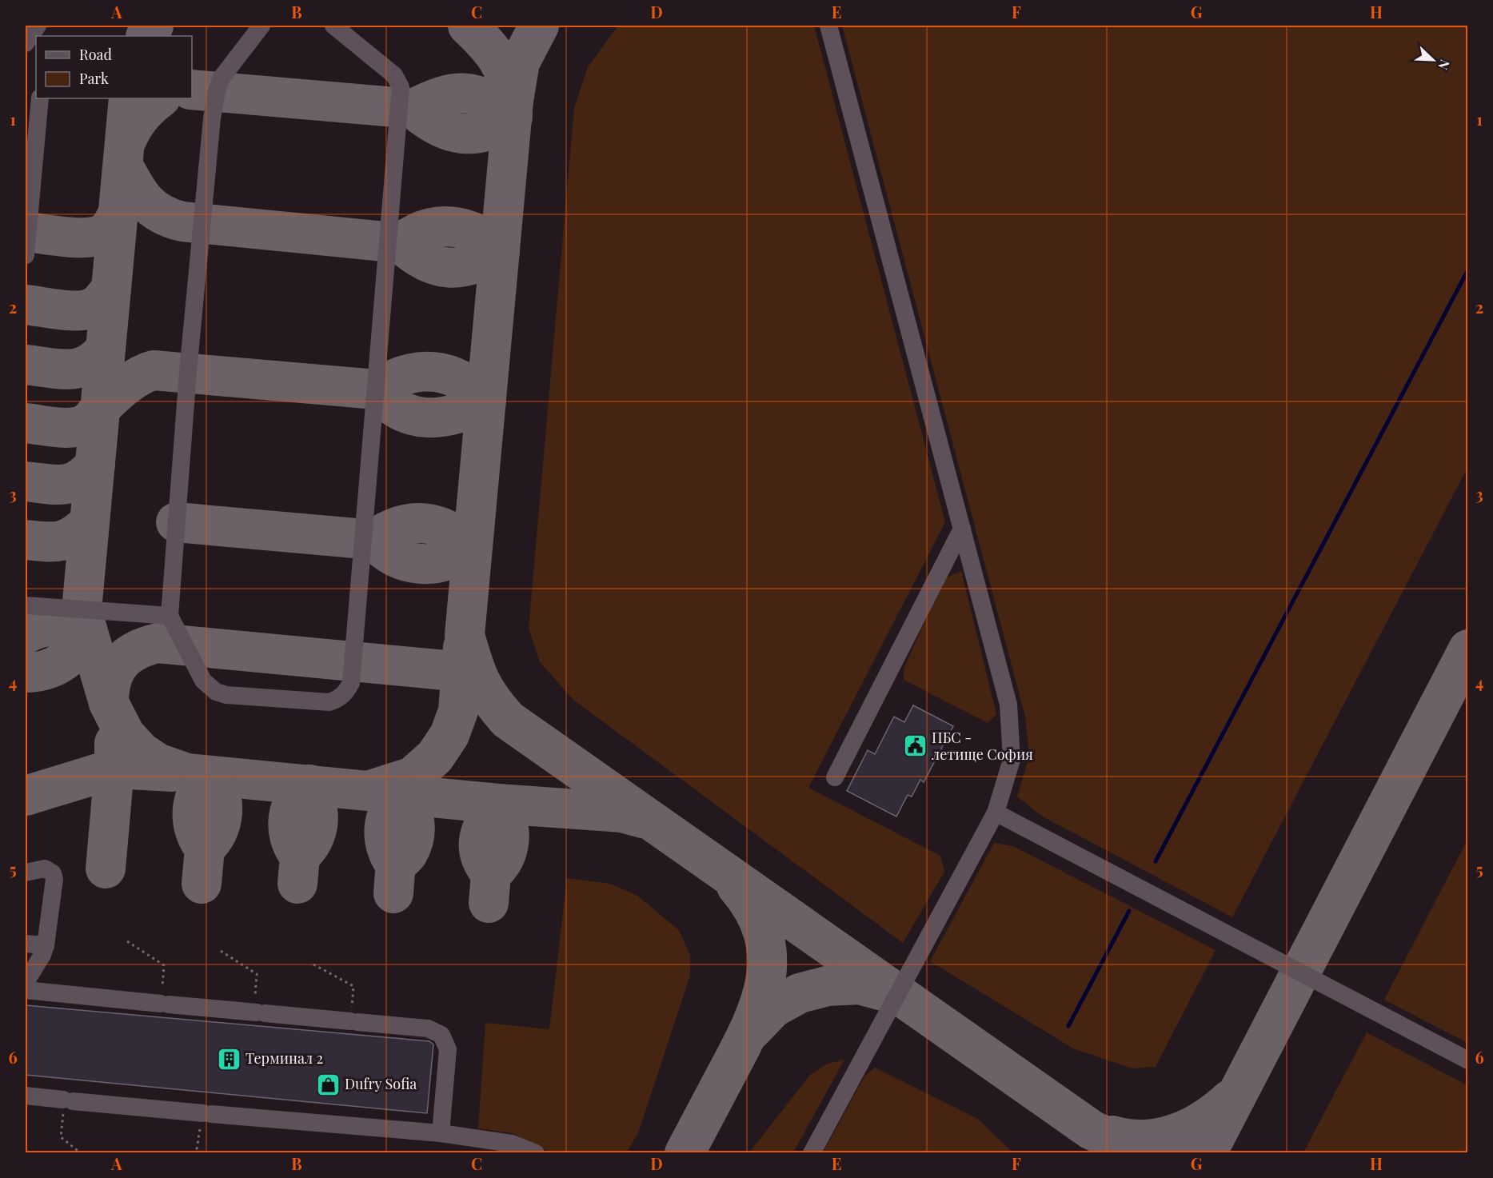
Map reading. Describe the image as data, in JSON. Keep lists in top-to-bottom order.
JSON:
{
  "places": {
    "public building": ["ПБС - летище София"],
    "building": ["Терминал 2"],
    "shop": ["Dufry Sofia"]
  },
  "legend": ["Road", "Park"],
  "north": "bottom right",
  "grid": {
    "columns": [
      "A",
      "B",
      "C",
      "D",
      "E",
      "F",
      "G",
      "H"
    ],
    "rows": [
      "1",
      "2",
      "3",
      "4",
      "5",
      "6"
    ]
  }
}
